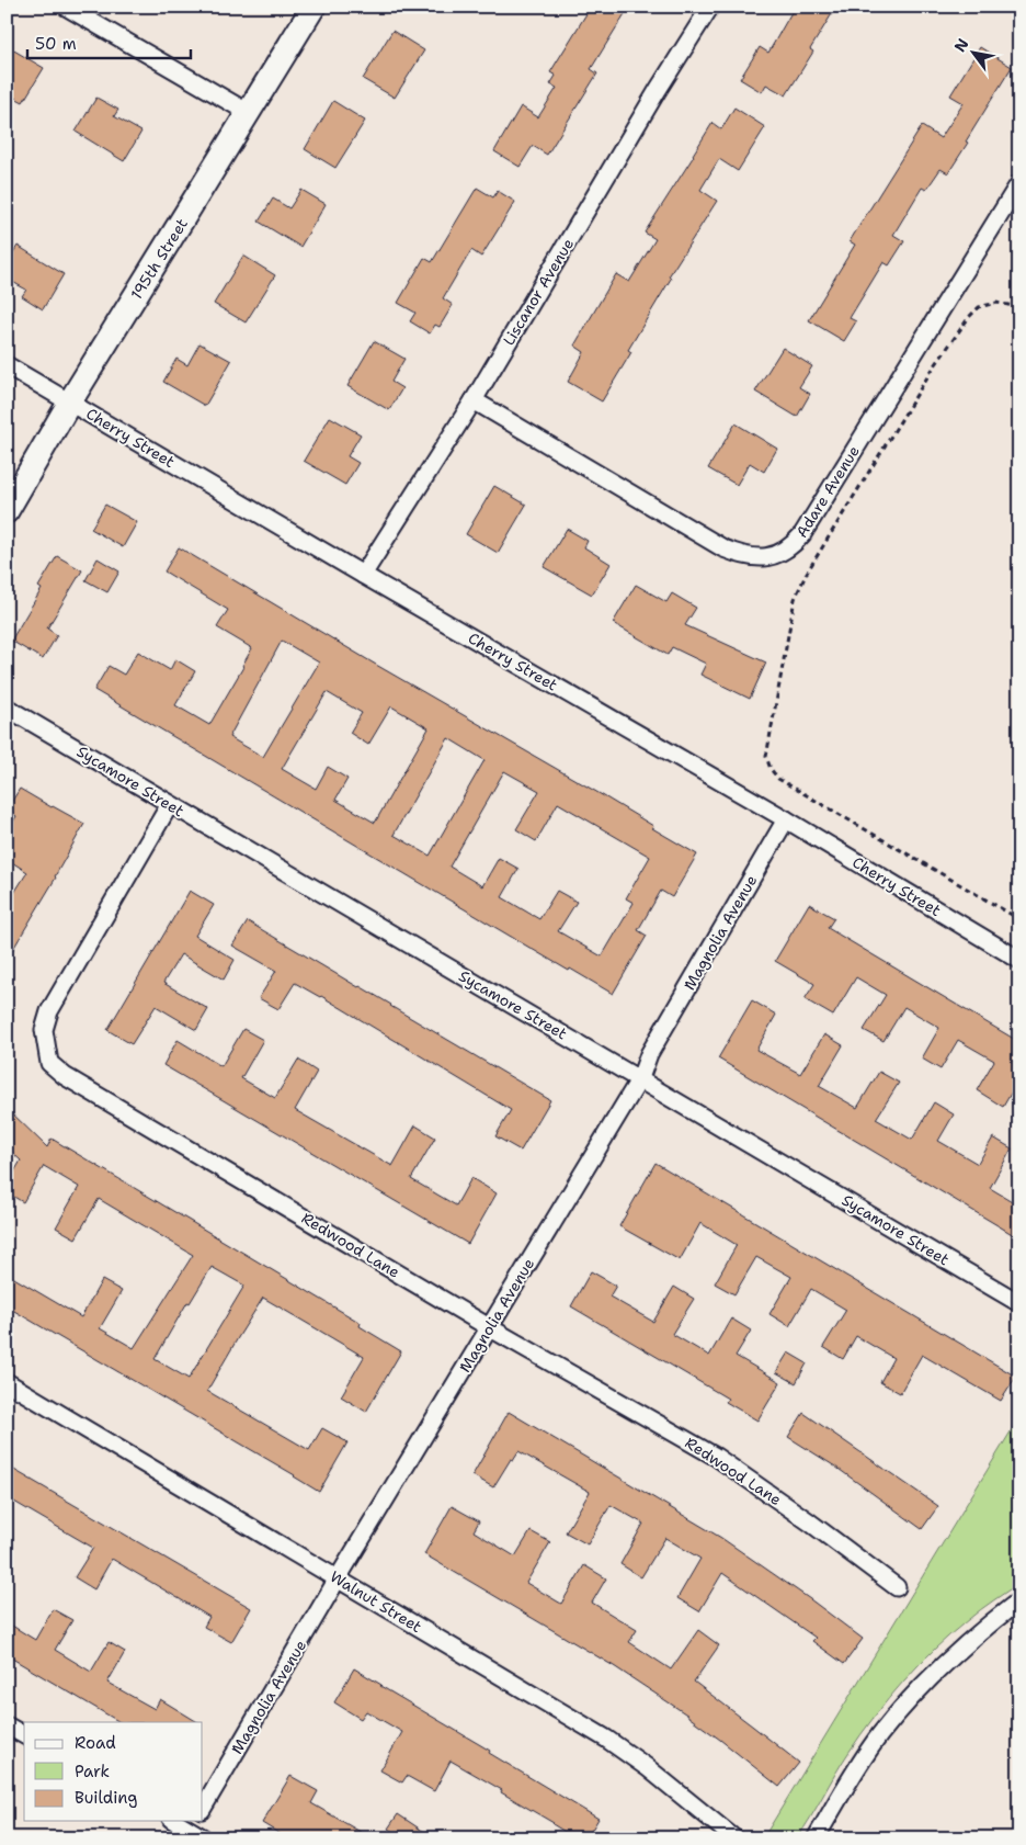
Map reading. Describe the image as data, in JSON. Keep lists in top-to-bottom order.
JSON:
{
  "streets": {
    "street": [
      "195th Street",
      "Liscanor Avenue",
      "Cherry Street",
      "Adare Avenue",
      "Sycamore Street",
      "Magnolia Avenue",
      "Redwood Lane",
      "Walnut Street"
    ]
  },
  "crossings": [
    ["195th Street", "Cherry Street"],
    ["Liscanor Avenue", "Cherry Street"],
    ["Liscanor Avenue", "Adare Avenue"],
    ["Cherry Street", "Magnolia Avenue"],
    ["Sycamore Street", "Magnolia Avenue"],
    ["Sycamore Street", "Redwood Lane"],
    ["Magnolia Avenue", "Redwood Lane"],
    ["Magnolia Avenue", "Walnut Street"]
  ],
  "legend": ["Road", "Park", "Building"],
  "scale_bar": "50 m",
  "north": "top left"
}
